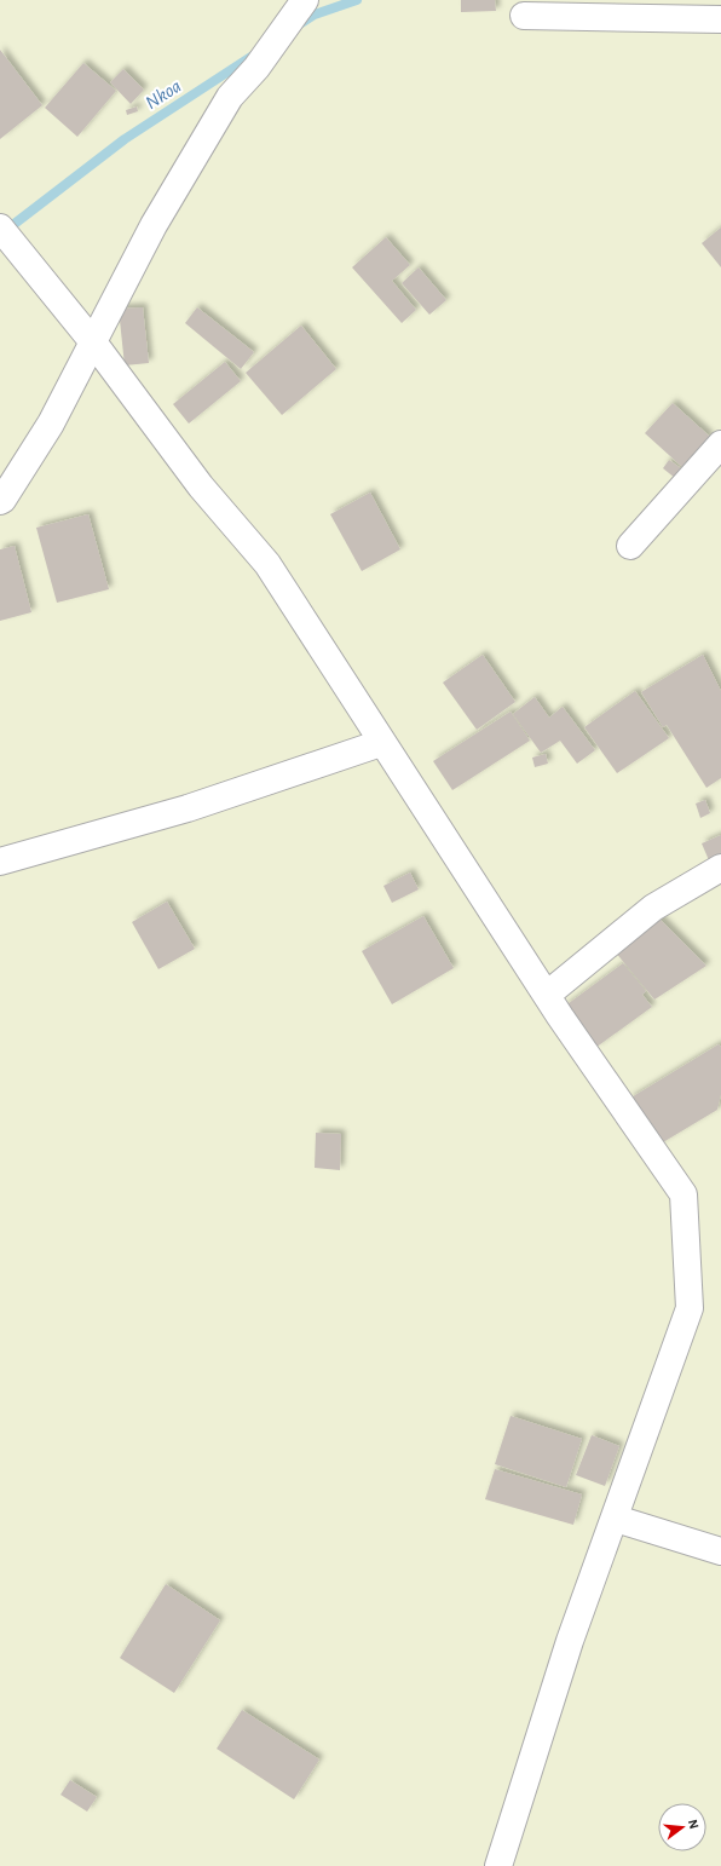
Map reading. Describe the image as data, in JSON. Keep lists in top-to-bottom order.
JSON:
{
  "water": ["Nkoa"],
  "north": "right"
}
